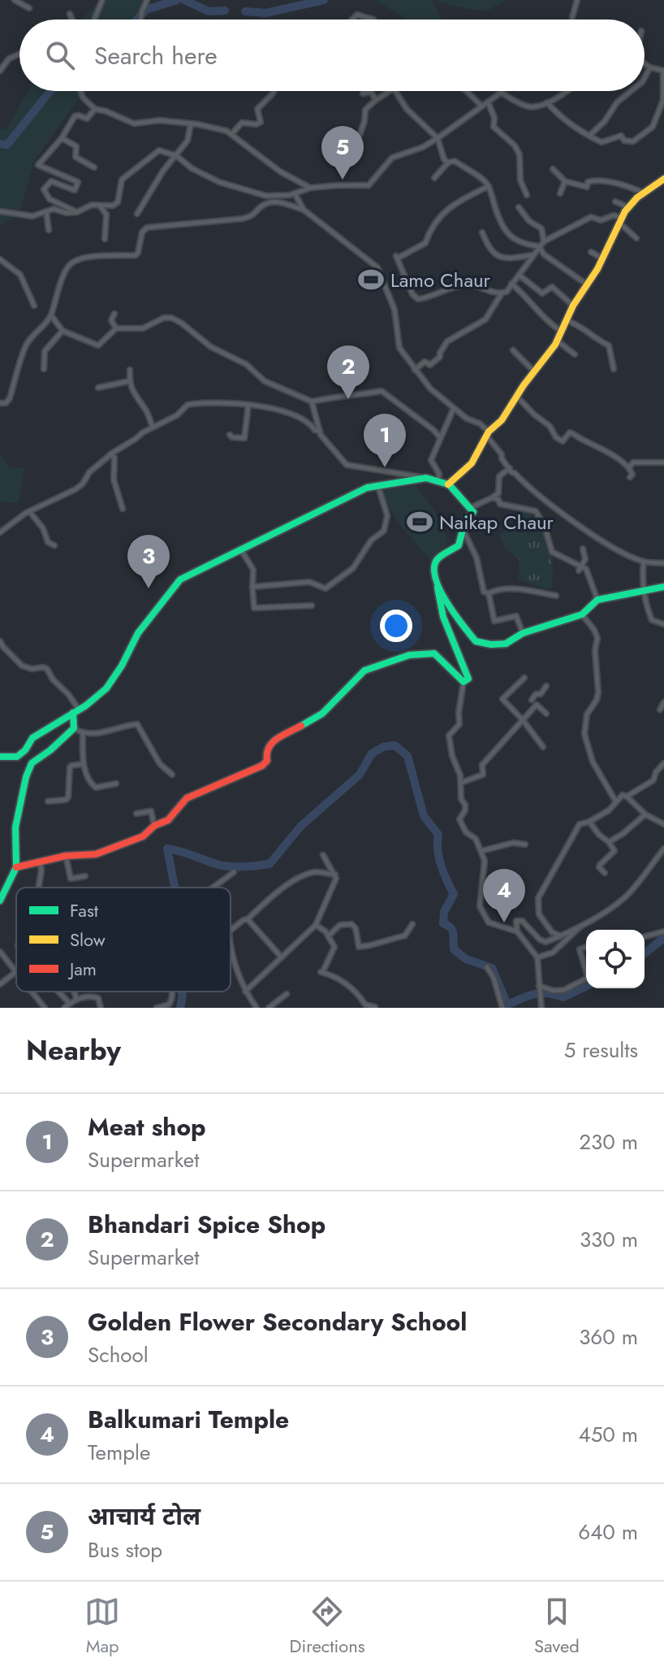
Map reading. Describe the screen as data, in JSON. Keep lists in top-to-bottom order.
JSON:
{
  "places": {
    "sports": ["Lamo Chaur", "Naikap Chaur"]
  },
  "legend": ["Fast", "Slow", "Jam"],
  "page": {
    "search": "Search here",
    "pins": [
      "5",
      "2",
      "1",
      "3",
      "4"
    ],
    "heading": ["Nearby", "5 results"],
    "list": [
      {
        "mark": "1",
        "name": "Meat shop",
        "note": "Supermarket",
        "value": "230 m"
      },
      {
        "mark": "2",
        "name": "Bhandari Spice Shop",
        "note": "Supermarket",
        "value": "330 m"
      },
      {
        "mark": "3",
        "name": "Golden Flower Secondary School",
        "note": "School",
        "value": "360 m"
      },
      {
        "mark": "4",
        "name": "Balkumari Temple",
        "note": "Temple",
        "value": "450 m"
      },
      {
        "mark": "5",
        "name": "आचार्य टोल",
        "note": "Bus stop",
        "value": "640 m"
      }
    ],
    "nav": ["Map", "Directions", "Saved"]
  }
}
